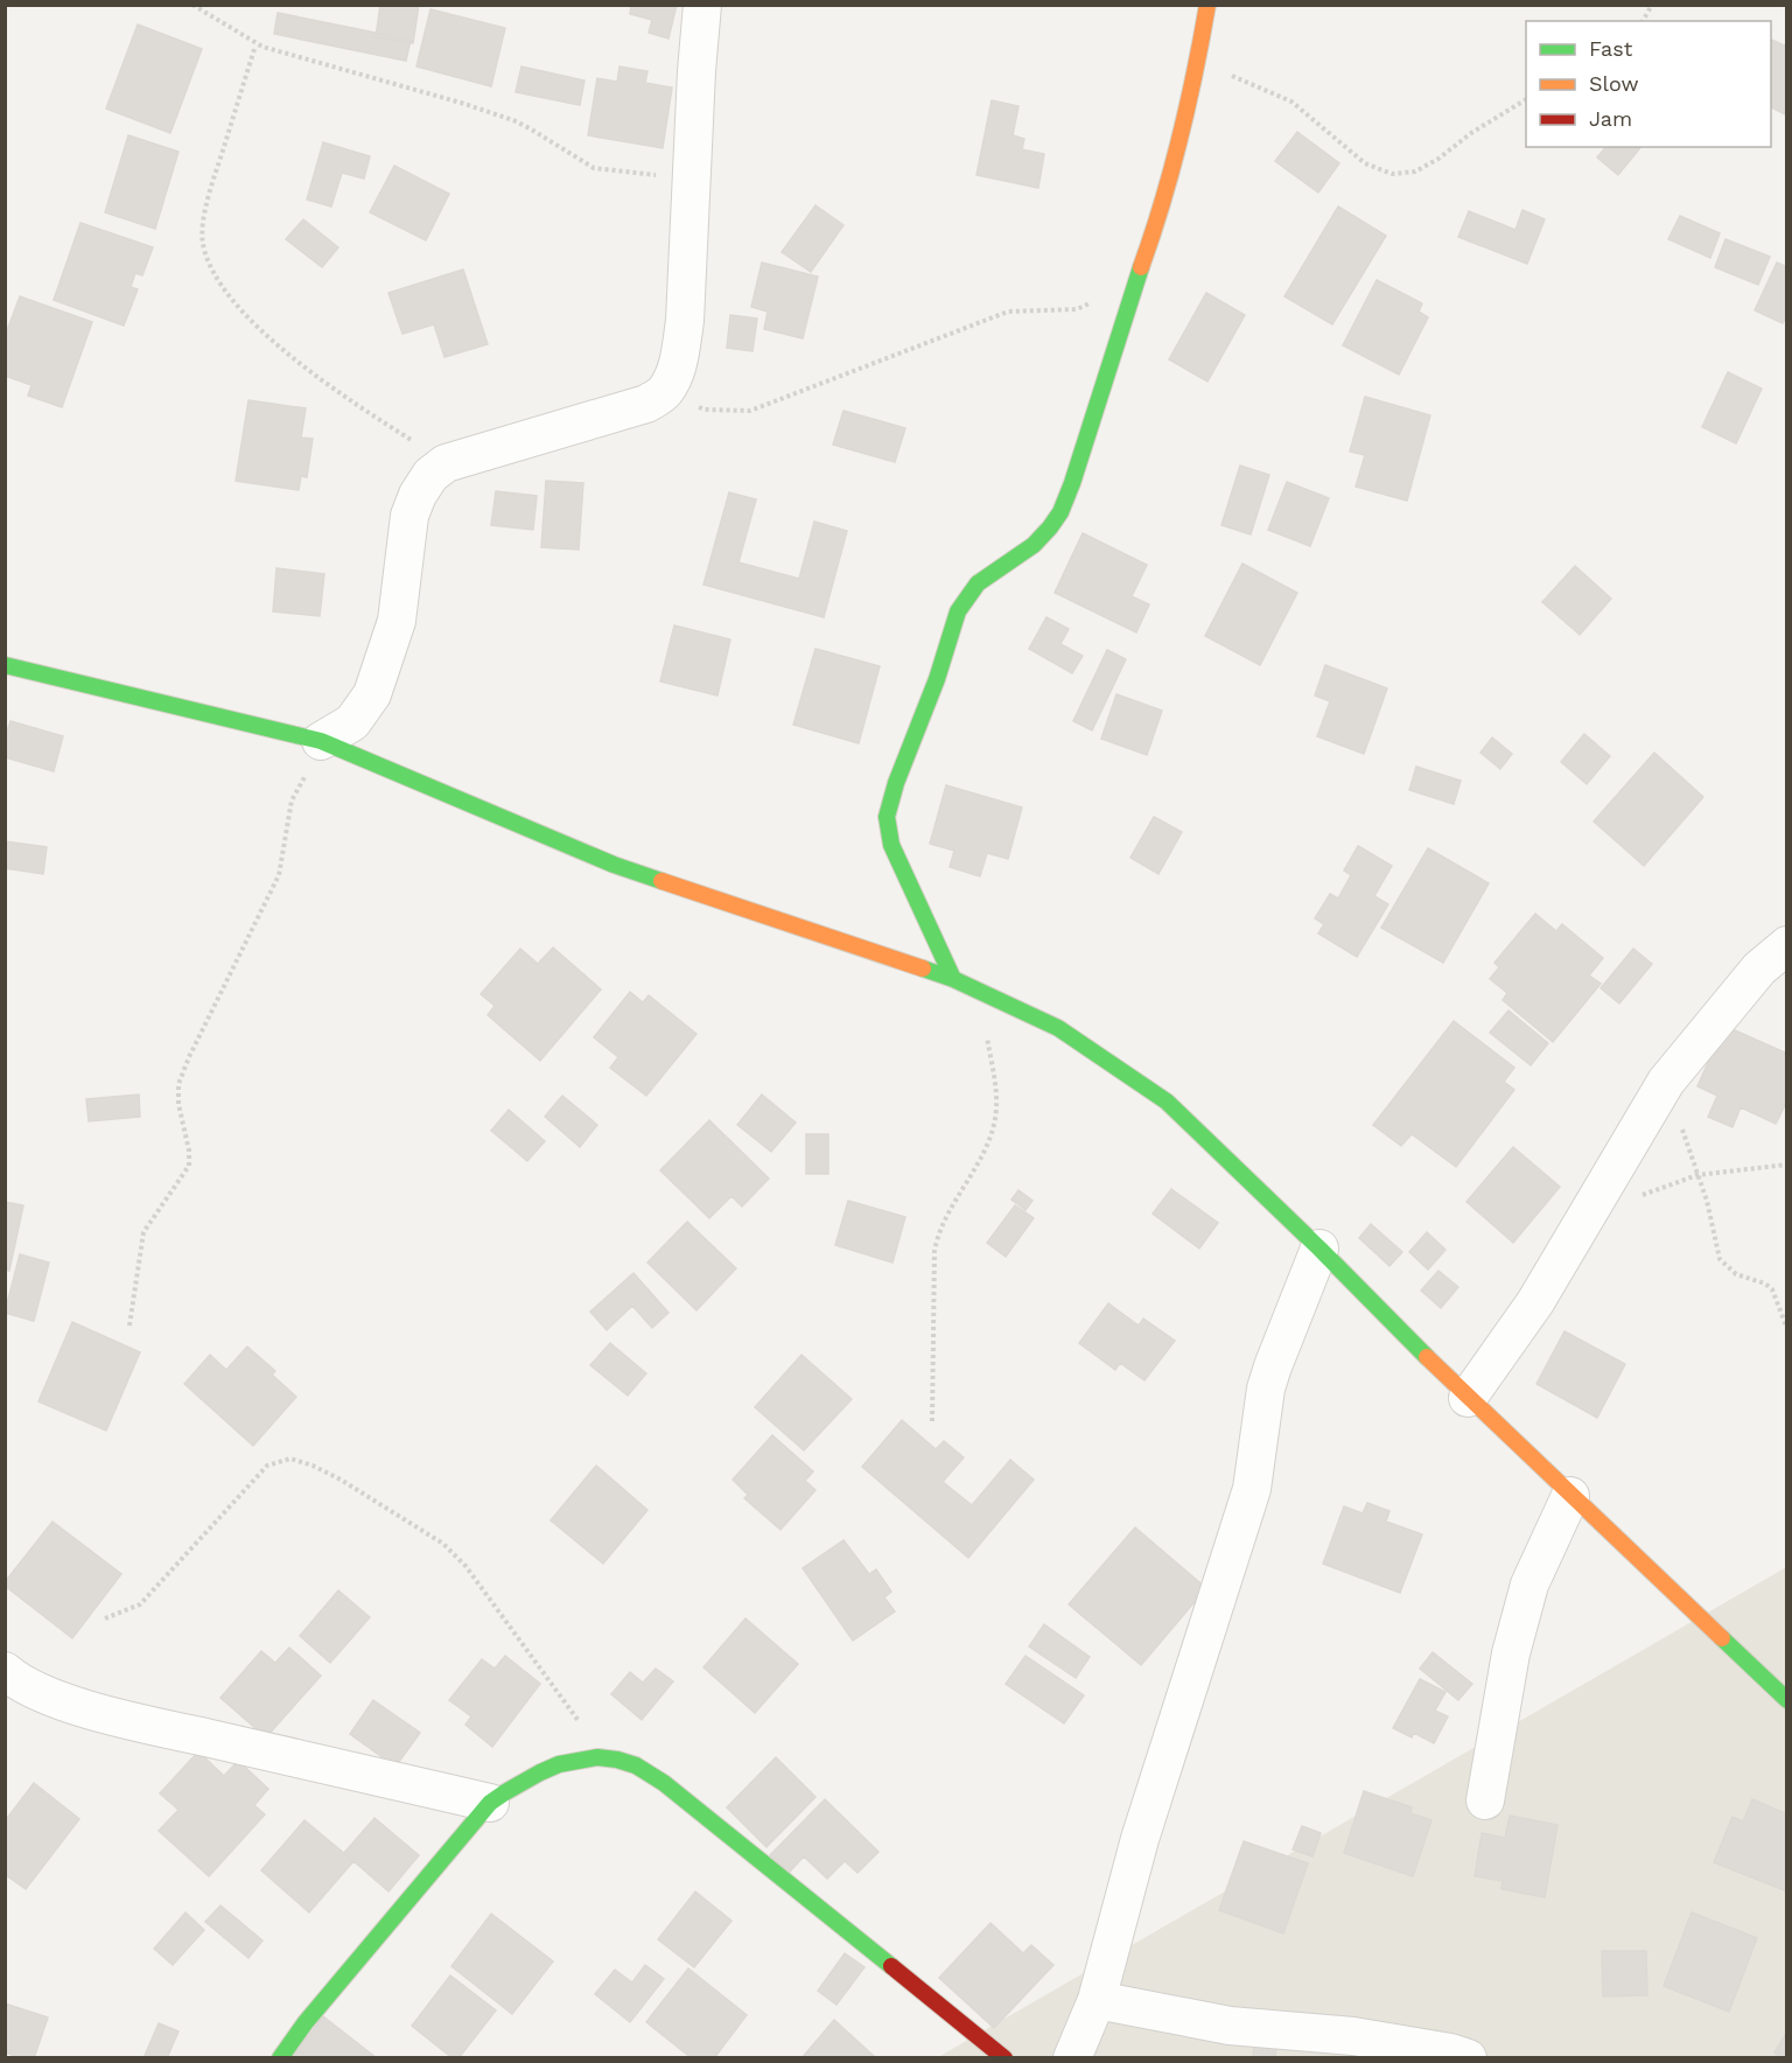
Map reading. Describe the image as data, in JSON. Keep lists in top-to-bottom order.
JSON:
{
  "legend": ["Fast", "Slow", "Jam"]
}
